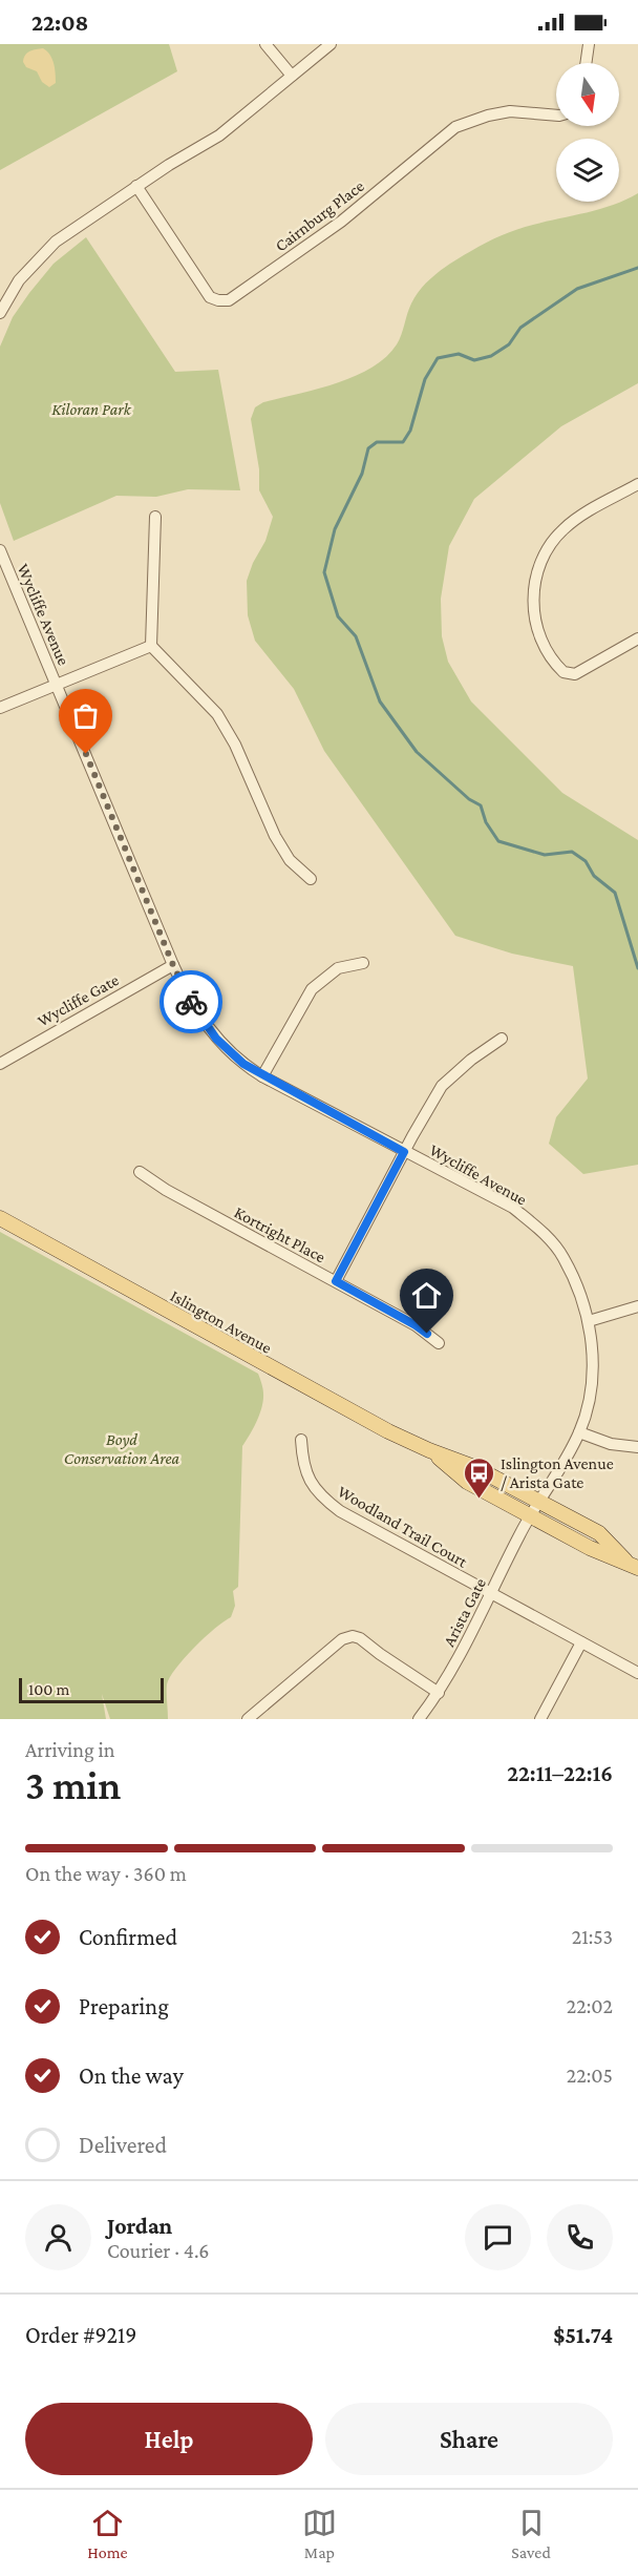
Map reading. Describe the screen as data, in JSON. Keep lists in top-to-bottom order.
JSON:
{
  "streets": {
    "main road": ["Islington Avenue"],
    "street": [
      "Cairnburg Place",
      "Wycliffe Avenue",
      "Wycliffe Gate",
      "Kortright Place",
      "Woodland Trail Court",
      "Arista Gate"
    ]
  },
  "crossings": [
    ["Wycliffe Avenue", "Wycliffe Gate"],
    ["Wycliffe Avenue", "Islington Avenue"],
    ["Wycliffe Avenue", "Arista Gate"],
    ["Islington Avenue", "Arista Gate"],
    ["Woodland Trail Court", "Arista Gate"]
  ],
  "parks": ["Kiloran Park", "Boyd Conservation Area"],
  "places": {
    "bus stop": ["Islington Avenue / Arista Gate"]
  },
  "scale_bar": "100 m",
  "north": "bottom",
  "page": {
    "status": "22:08",
    "scale": "100 m",
    "heading": ["3 min", "Arriving in", "22:11–22:16"],
    "panel": [
      "Jordan",
      "Courier · 4.6",
      "Order #9219",
      "$51.74"
    ],
    "bar": "On the way · 360 m",
    "list": [
      ["Confirmed", "21:53"],
      ["Preparing", "22:02"],
      ["On the way", "22:05"],
      "Delivered"
    ],
    "buttons": ["Help", "Share"],
    "tabs": ["Home", "Map", "Saved"]
  }
}
